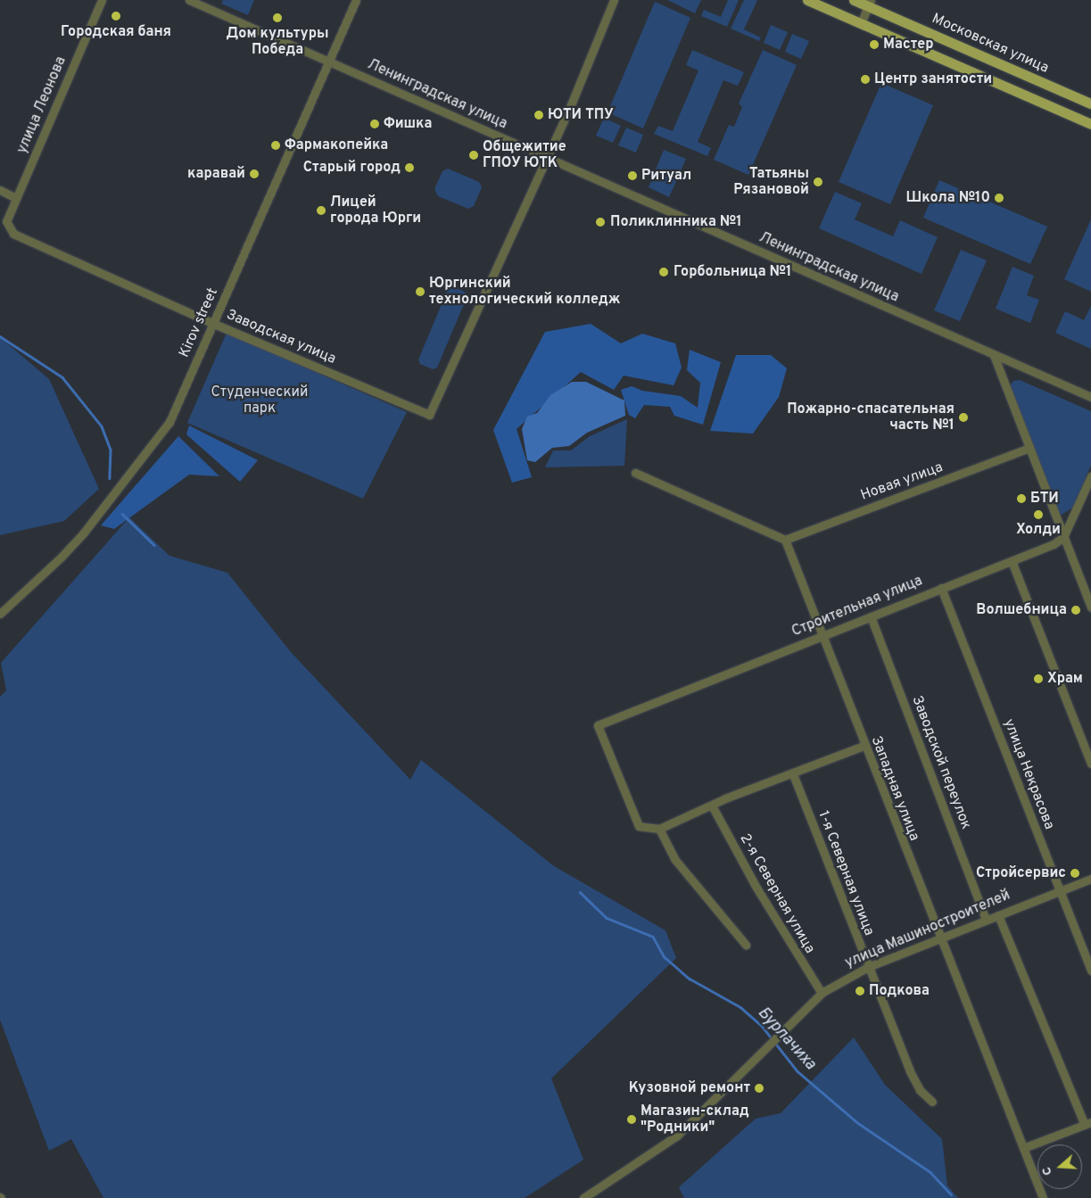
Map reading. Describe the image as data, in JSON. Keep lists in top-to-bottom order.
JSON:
{
  "streets": {
    "main road": ["Московская улица"],
    "street": [
      "Ленинградская улица",
      "улица Леонова",
      "Kirov street",
      "Заводская улица",
      "Новая улица",
      "Строительная улица",
      "Заводской переулок",
      "улица Некрасова",
      "Западная улица",
      "1-я Северная улица",
      "2-я Северная улица",
      "улица Машиностроителей"
    ]
  },
  "crossings": [
    ["Ленинградская улица", "Kirov street"],
    ["Ленинградская улица", "Заводская улица"],
    ["улица Леонова", "Заводская улица"],
    ["Kirov street", "Заводская улица"],
    ["Новая улица", "Западная улица"],
    ["Строительная улица", "Заводской переулок"],
    ["Строительная улица", "улица Некрасова"],
    ["Строительная улица", "Западная улица"],
    ["Заводской переулок", "улица Машиностроителей"],
    ["улица Некрасова", "улица Машиностроителей"],
    ["Западная улица", "улица Машиностроителей"],
    ["1-я Северная улица", "улица Машиностроителей"],
    ["2-я Северная улица", "улица Машиностроителей"]
  ],
  "water": ["Бурлачиха"],
  "parks": ["Студенческий парк"],
  "places": [
    "Городская баня",
    "Дом культуры Победа",
    "Мастер",
    "Центр занятости",
    "ЮТИ ТПУ",
    "Фишка",
    "Фармакопейка",
    "Общежитие ГПОУ ЮТК",
    "Старый город",
    "каравай",
    "Ритуал",
    "Татьяны Рязановой",
    "Школа №10",
    "Лицей города Юрги",
    "Поликлинника №1",
    "Горбольница №1",
    "Юргинский технологический колледж",
    "Пожарно-спасательная часть №1",
    "БТИ",
    "Холди",
    "Волшебница",
    "Храм",
    "Стройсервис",
    "Подкова",
    "Кузовной ремонт",
    "Магазин-склад \"Родники\""
  ],
  "north": "left"
}
